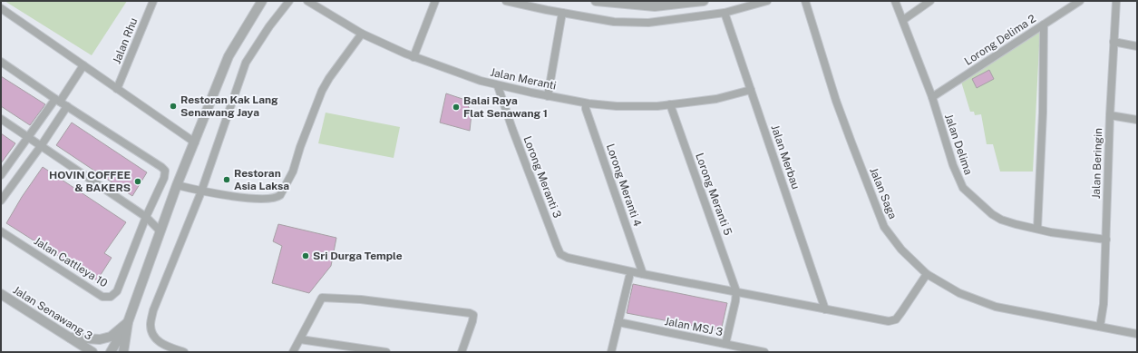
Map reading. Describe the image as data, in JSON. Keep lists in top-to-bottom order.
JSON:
{
  "streets": {
    "street": [
      "Lorong Delima 2",
      "Jalan Rhu",
      "Jalan Meranti",
      "Jalan Delima",
      "Jalan Merbau",
      "Jalan Beringin",
      "Lorong Meranti 3",
      "Lorong Meranti 4",
      "Jalan Saga",
      "Lorong Meranti 5",
      "Jalan Cattleya 10",
      "Jalan Senawang 3",
      "Jalan MSJ 3"
    ]
  },
  "crossings": [
    ["Lorong Delima 2", "Jalan Delima"],
    ["Jalan Meranti", "Jalan Merbau"],
    ["Jalan Meranti", "Lorong Meranti 3"],
    ["Jalan Meranti", "Lorong Meranti 4"],
    ["Jalan Meranti", "Lorong Meranti 5"],
    ["Jalan Delima", "Jalan Beringin"],
    ["Jalan Beringin", "Jalan Saga"],
    ["Lorong Meranti 3", "Lorong Meranti 4"]
  ],
  "places": [
    "Restoran Kak Lang Senawang Jaya",
    "Balai Raya Flat Senawang 1",
    "Restoran Asia Laksa",
    "HOVIN COFFEE & BAKERS",
    "Sri Durga Temple"
  ]
}
